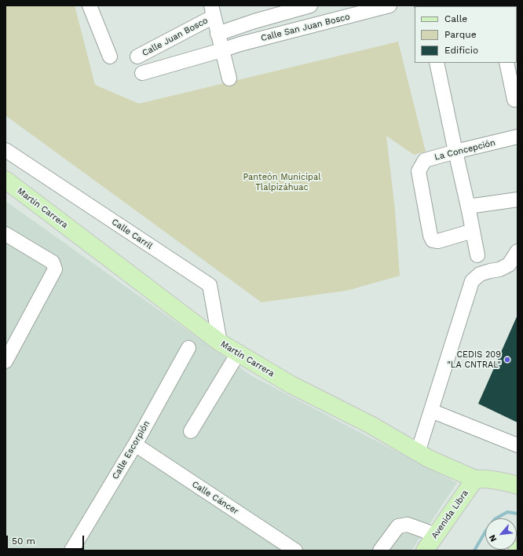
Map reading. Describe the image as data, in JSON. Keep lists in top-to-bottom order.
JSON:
{
  "streets": {
    "main road": ["Martín Carrera", "Avenida Libra"],
    "street": [
      "Calle San Juan Bosco",
      "Calle Juan Bosco",
      "La Concepción",
      "Calle Carril",
      "Calle Escorpión",
      "Calle Cáncer"
    ]
  },
  "crossings": [
    ["Martín Carrera", "Calle Carril"],
    ["Martín Carrera", "Avenida Libra"],
    ["Calle Escorpión", "Calle Cáncer"]
  ],
  "parks": ["Panteón Municipal Tlalpizáhuac"],
  "places": ["CEDIS 209 \"LA CNTRAL\""],
  "legend": ["Calle", "Parque", "Edificio"],
  "scale_bar": "50 m",
  "north": "bottom left"
}
